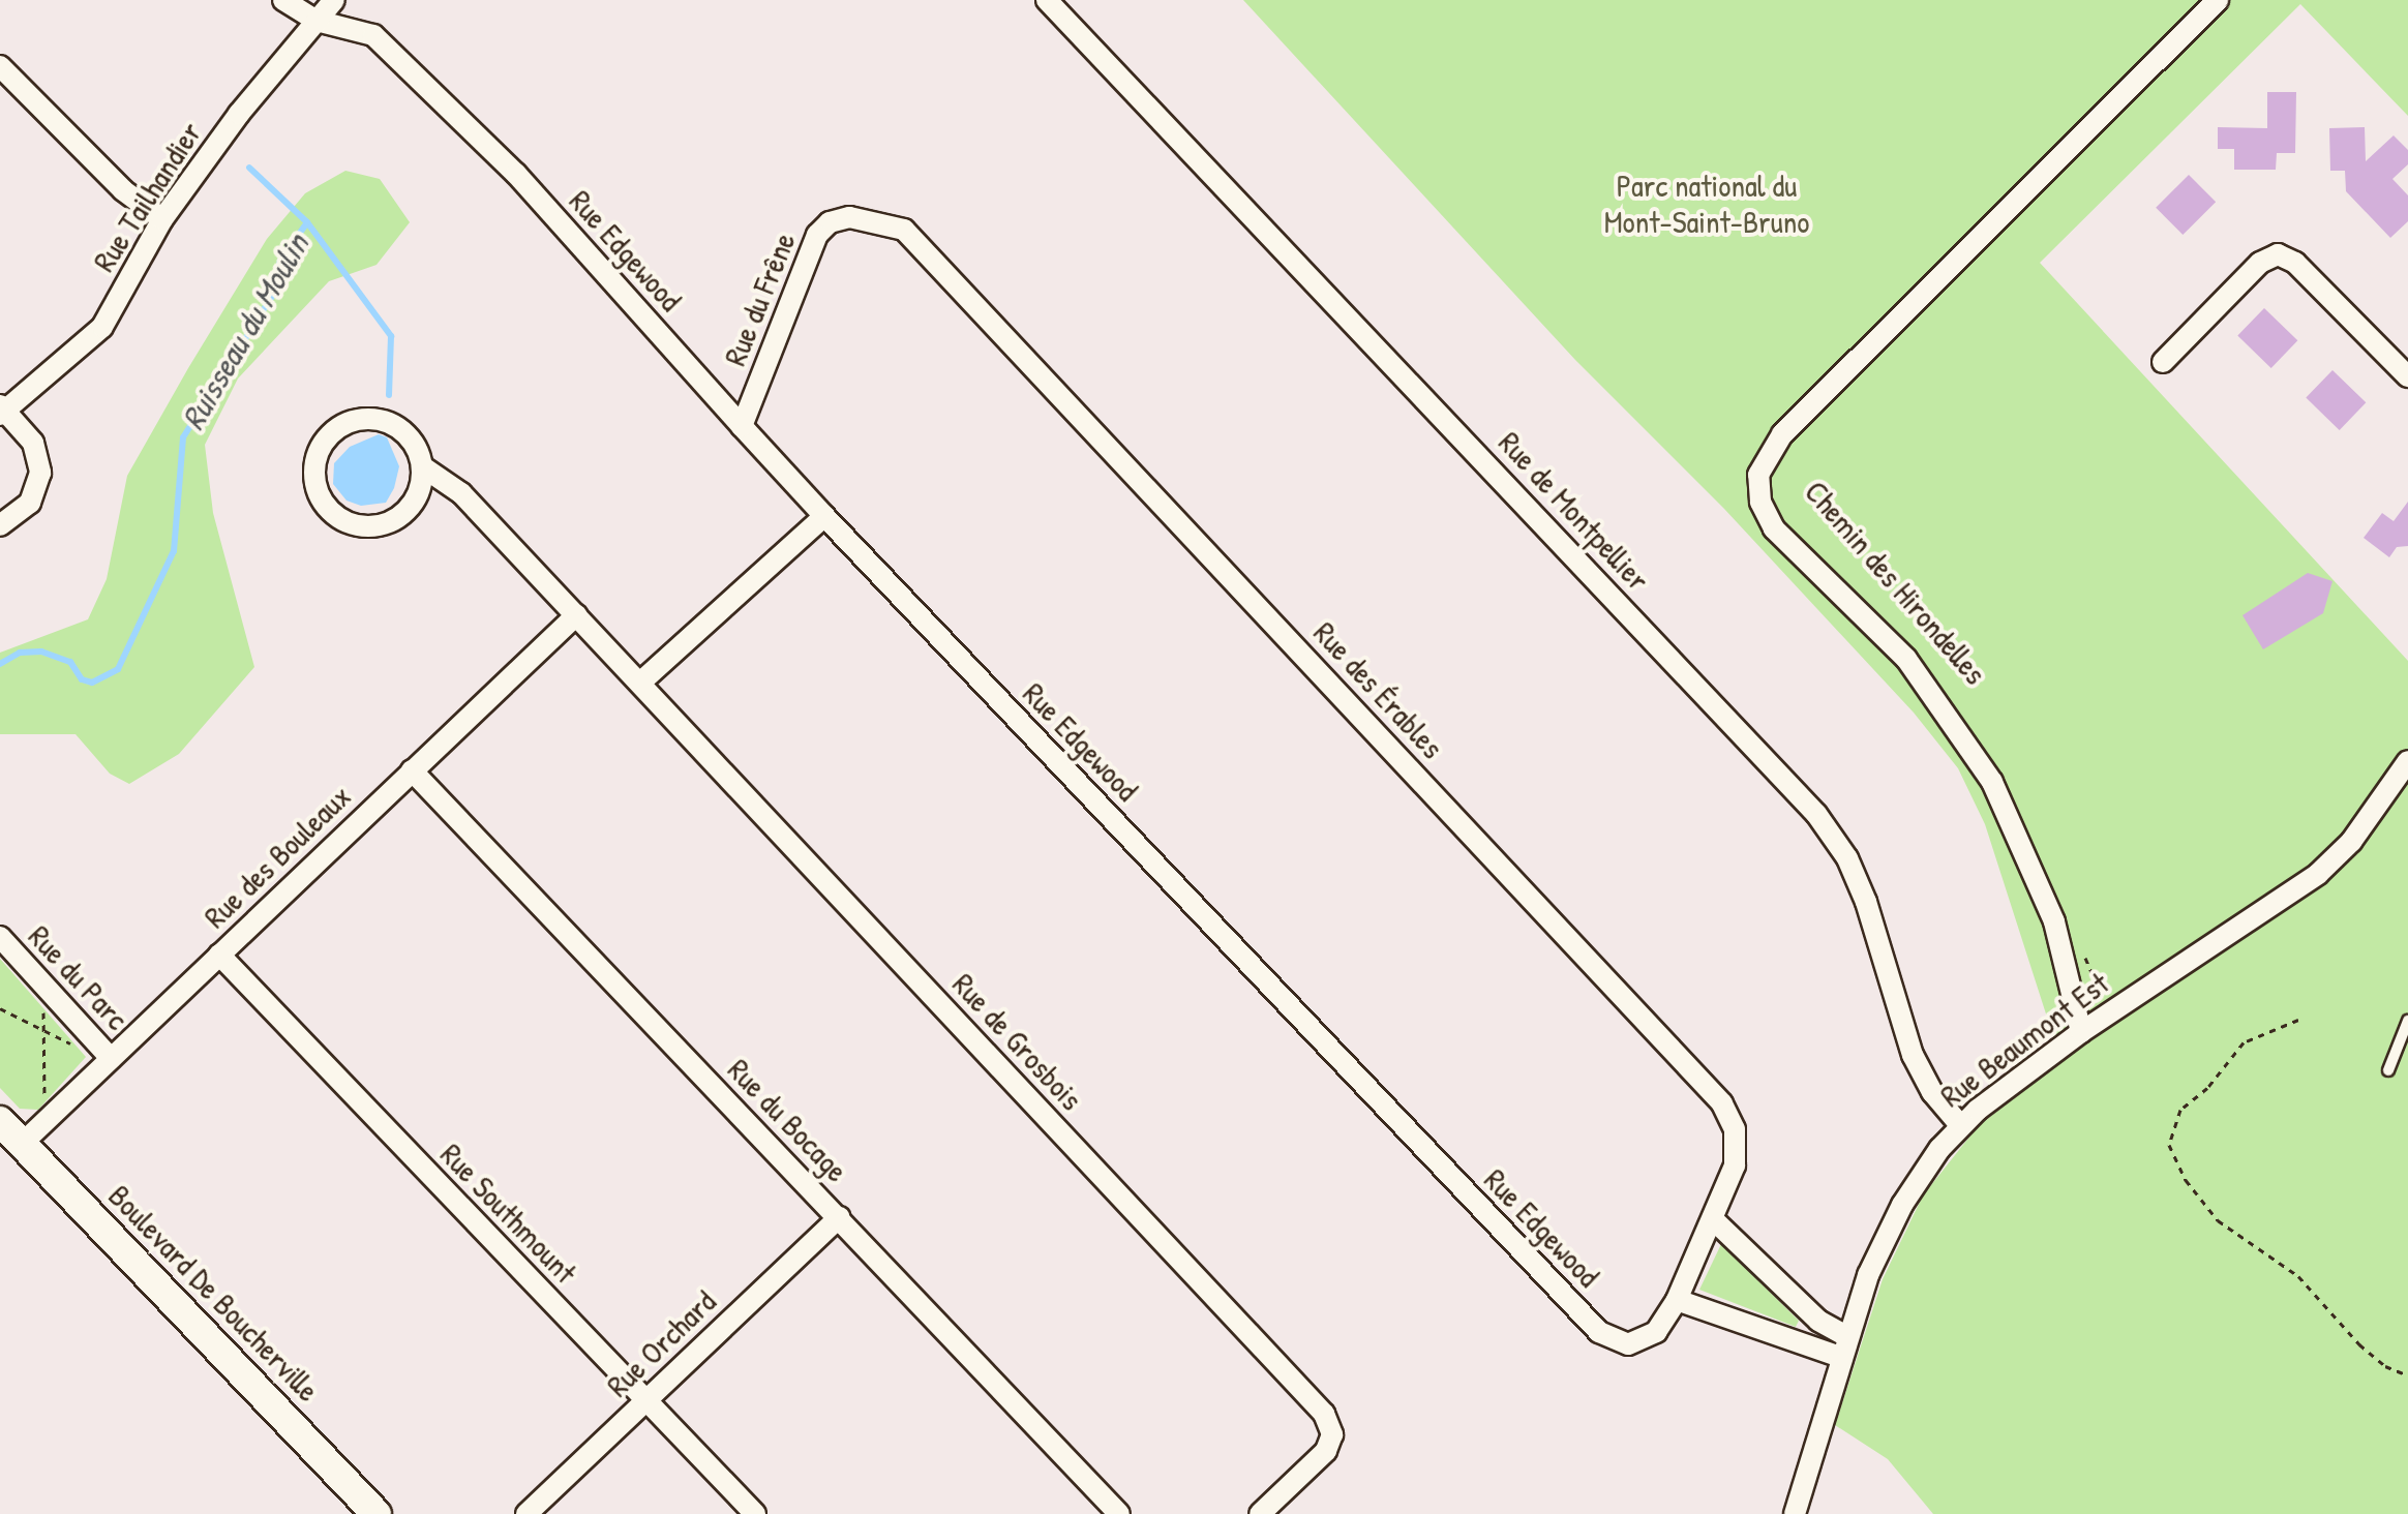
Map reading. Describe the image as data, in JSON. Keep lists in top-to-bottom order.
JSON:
{
  "streets": {
    "street": [
      "Rue Tailhandier",
      "Rue Edgewood",
      "Rue du Frêne",
      "Rue de Montpellier",
      "Chemin des Hirondelles",
      "Rue des Érables",
      "Rue des Bouleaux",
      "Rue du Parc",
      "Rue Beaumont Est",
      "Rue de Grosbois",
      "Rue du Bocage",
      "Rue Southmount",
      "Boulevard De Boucherville",
      "Rue Orchard"
    ]
  },
  "crossings": [
    ["Rue Tailhandier", "Rue Edgewood"],
    ["Rue Edgewood", "Rue du Frêne"],
    ["Rue Edgewood", "Rue des Érables"],
    ["Rue du Frêne", "Rue des Érables"],
    ["Rue de Montpellier", "Rue Beaumont Est"],
    ["Chemin des Hirondelles", "Rue Beaumont Est"],
    ["Rue des Bouleaux", "Rue du Parc"],
    ["Rue des Bouleaux", "Rue de Grosbois"],
    ["Rue des Bouleaux", "Rue du Bocage"],
    ["Rue des Bouleaux", "Rue Southmount"],
    ["Rue des Bouleaux", "Boulevard De Boucherville"],
    ["Rue du Bocage", "Rue Orchard"],
    ["Rue Southmount", "Rue Orchard"]
  ],
  "water": ["Ruisseau du Moulin"],
  "parks": ["Parc national du Mont-Saint-Bruno"]
}
